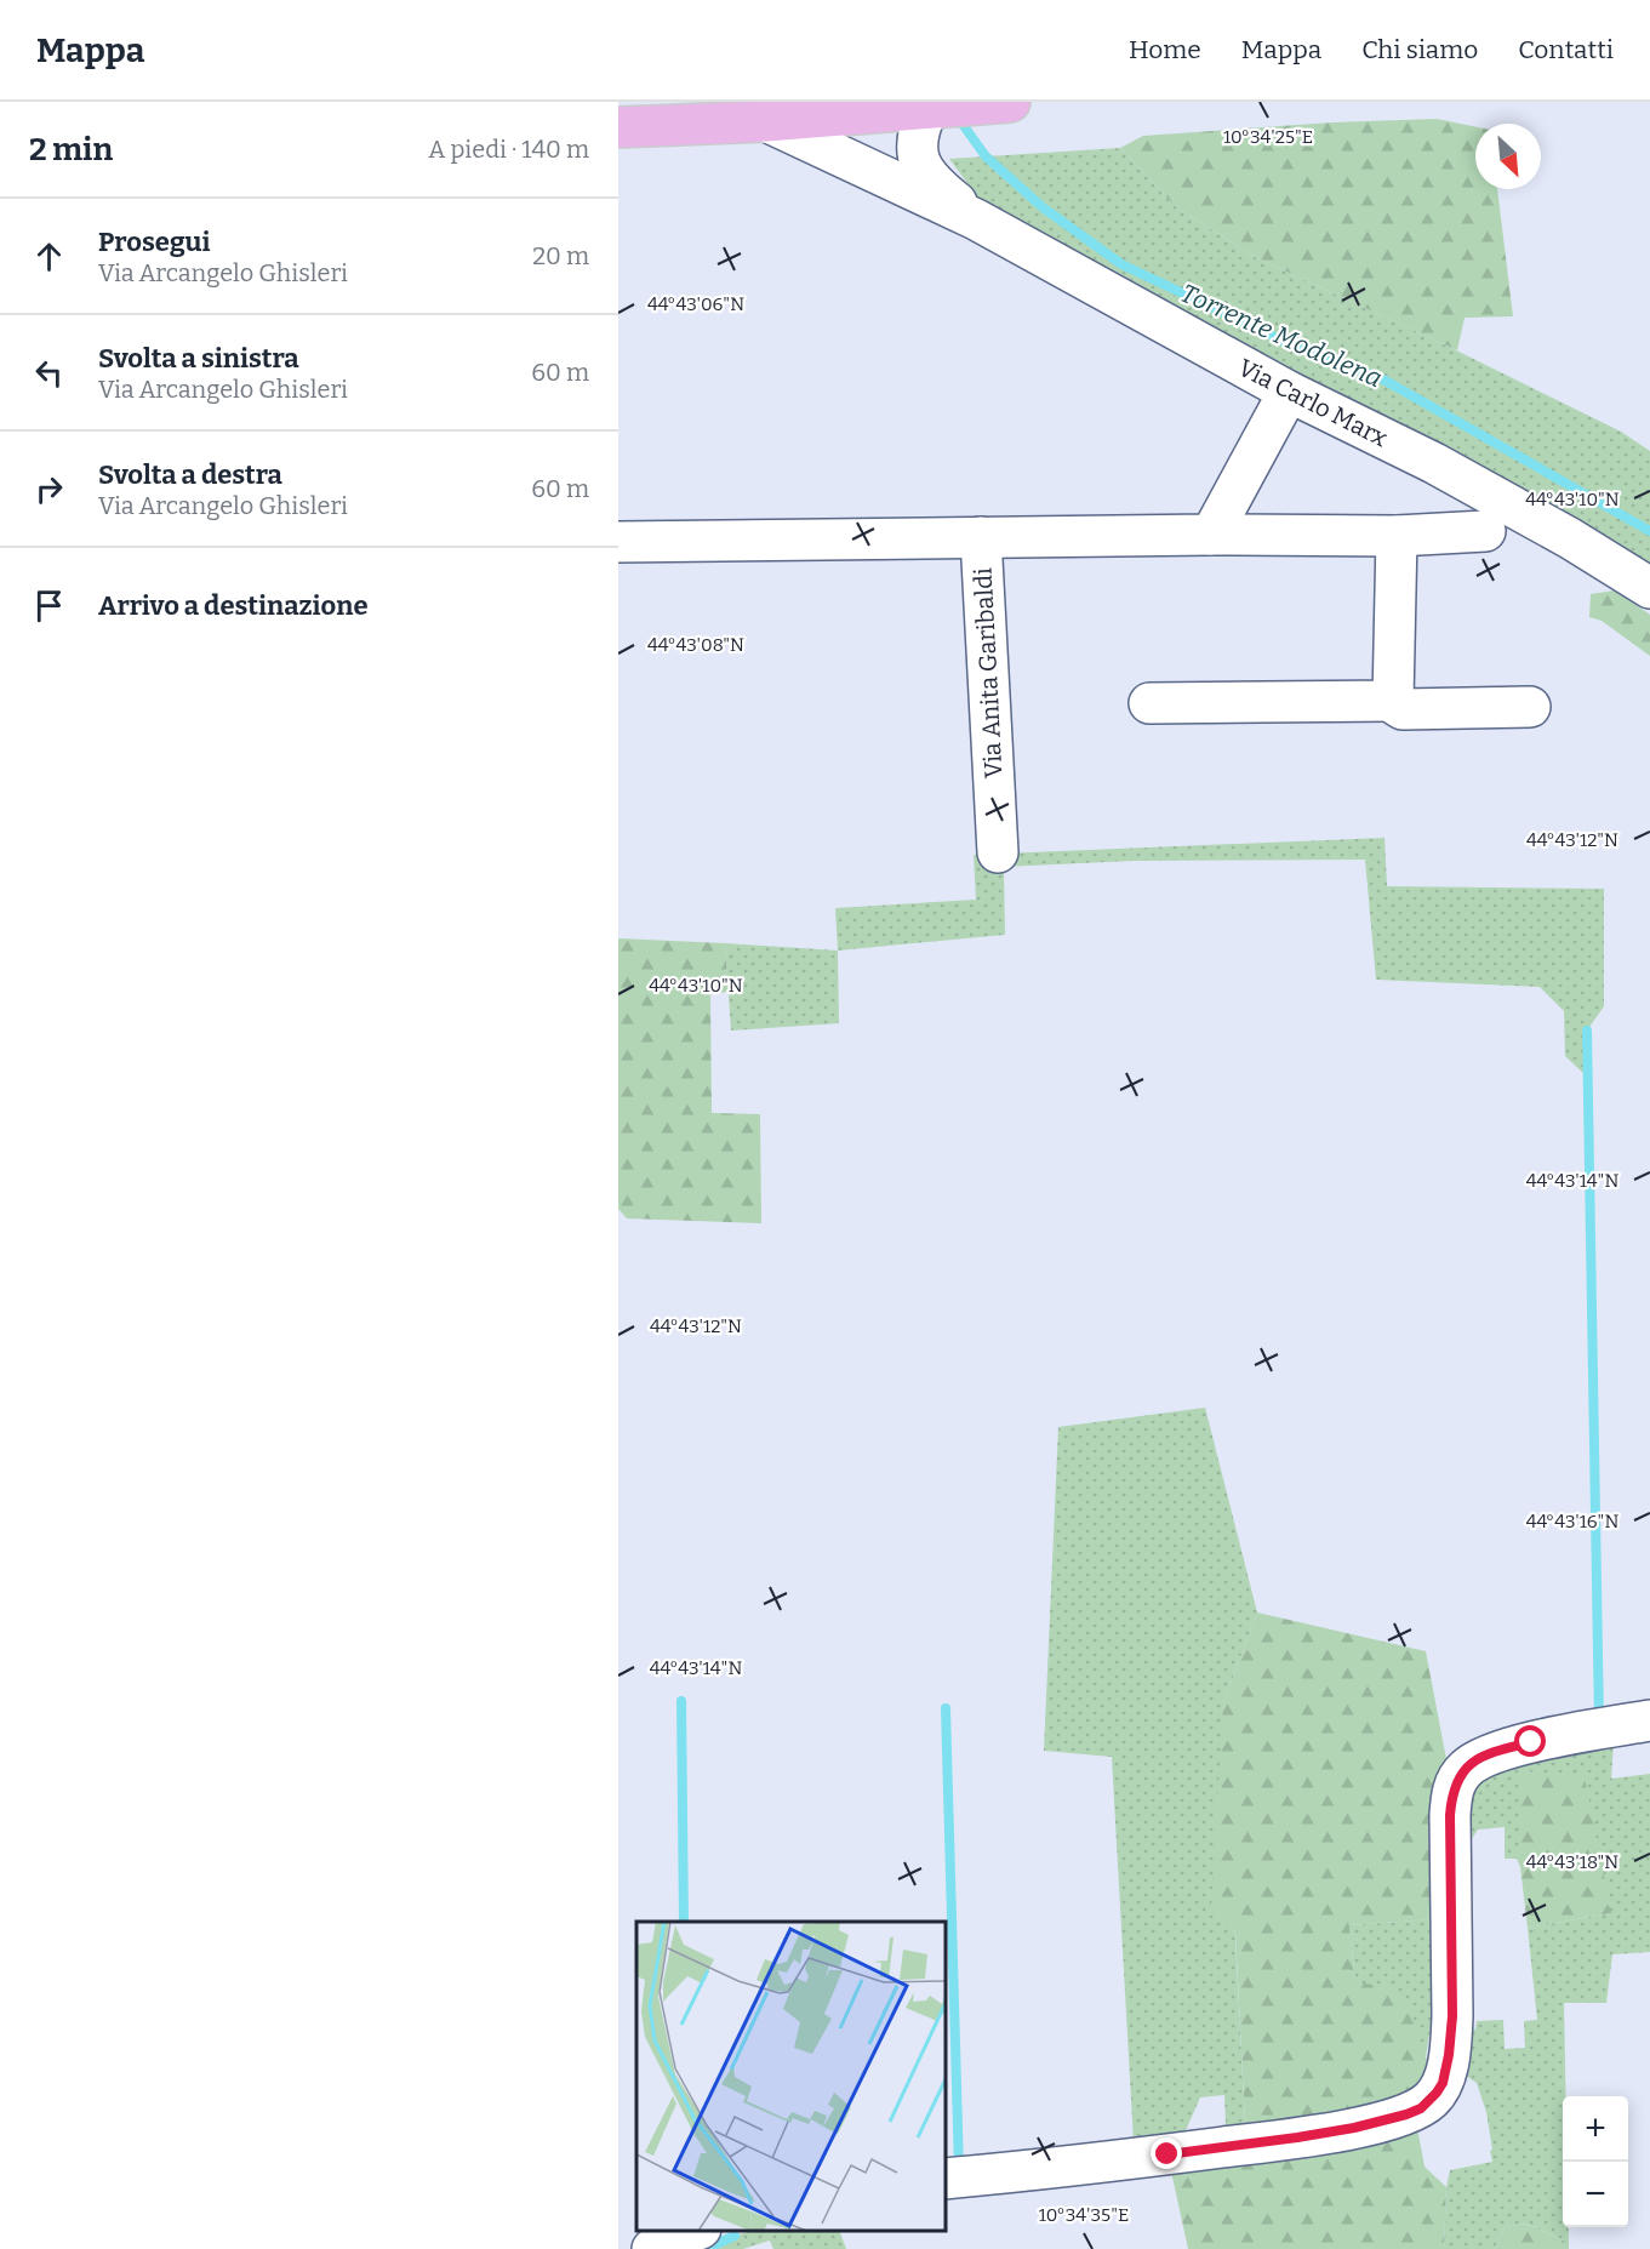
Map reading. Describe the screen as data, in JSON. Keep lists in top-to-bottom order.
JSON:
{
  "streets": {
    "street": ["Via Carlo Marx", "Via Anita Garibaldi"]
  },
  "water": ["Torrente Modolena"],
  "north": "bottom right",
  "page": {
    "header": "Mappa",
    "nav": [
      "Home",
      "Mappa",
      "Chi siamo",
      "Contatti"
    ],
    "heading": ["2 min", "A piedi · 140 m"],
    "list": [
      ["Prosegui", "Via Arcangelo Ghisleri", "20 m"],
      ["Svolta a sinistra", "Via Arcangelo Ghisleri", "60 m"],
      ["Svolta a destra", "Via Arcangelo Ghisleri", "60 m"],
      "Arrivo a destinazione"
    ],
    "map_buttons": ["+", "−"]
  },
  "coordinates": [
    "10°34'25\"E",
    "44°43'06\"N",
    "44°43'10\"N",
    "44°43'08\"N",
    "44°43'12\"N",
    "44°43'14\"N",
    "44°43'16\"N",
    "44°43'18\"N",
    "10°34'35\"E"
  ]
}
